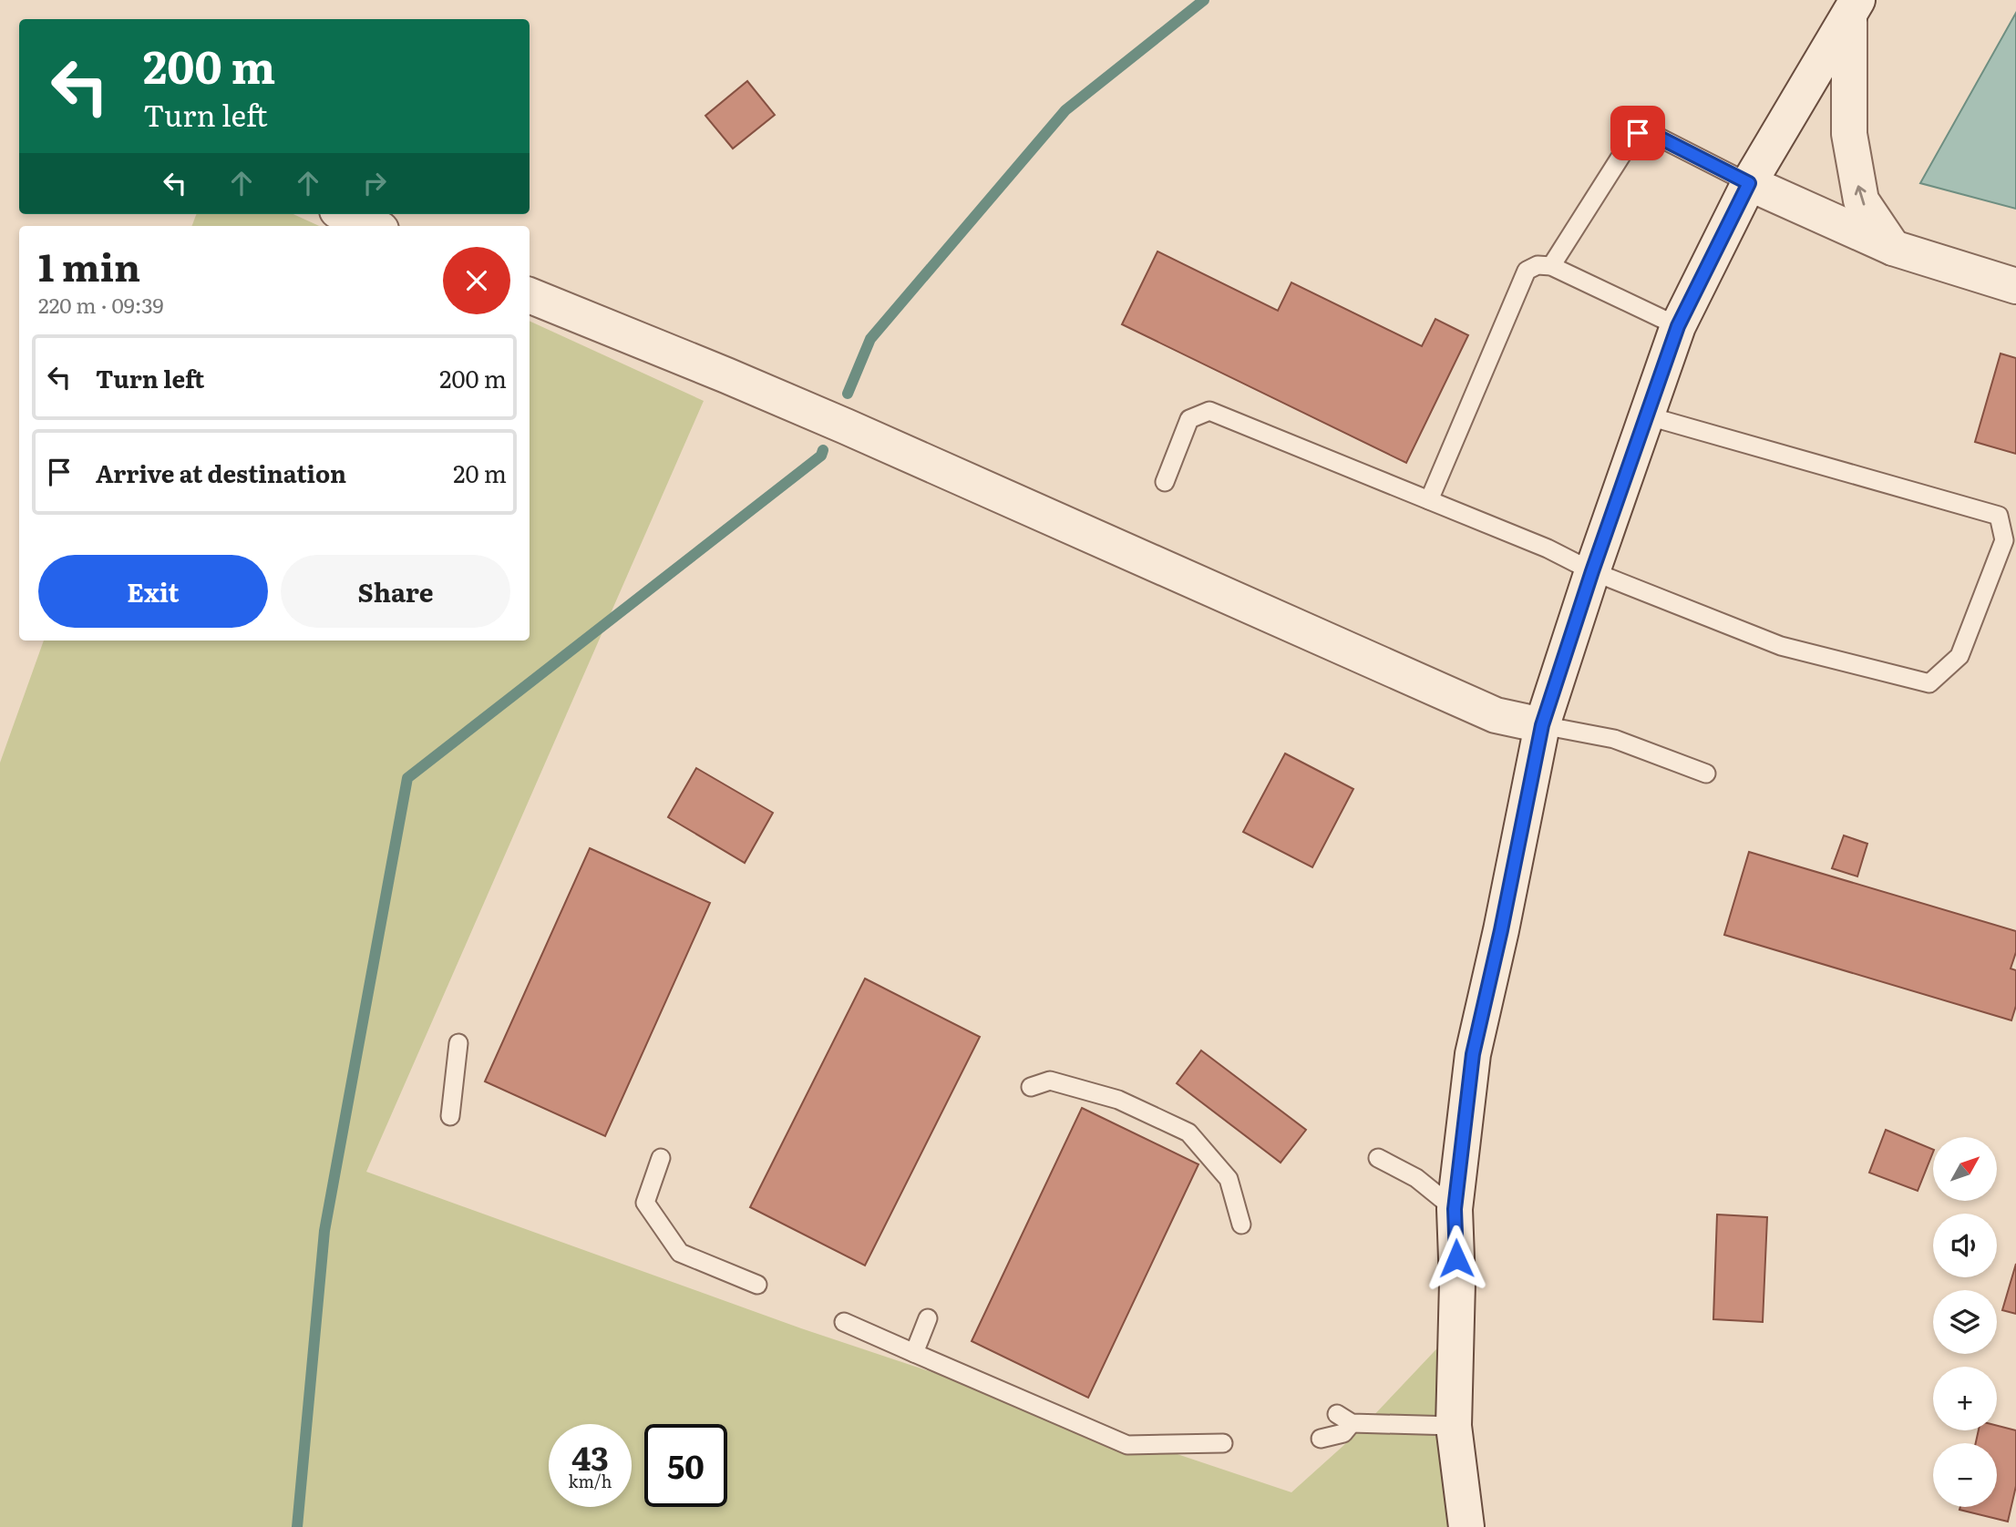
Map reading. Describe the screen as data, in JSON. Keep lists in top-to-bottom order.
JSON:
{
  "north": "top right",
  "page": {
    "turn": ["200 m", "Turn left"],
    "heading": ["1 min", "220 m · 09:39"],
    "list": [
      {
        "name": "Turn left",
        "value": "200 m"
      },
      {
        "name": "Arrive at destination",
        "value": "20 m"
      }
    ],
    "buttons": ["Exit", "Share"],
    "map_buttons": ["+", "−"],
    "speed": "43 km/h",
    "limit": "50"
  }
}
